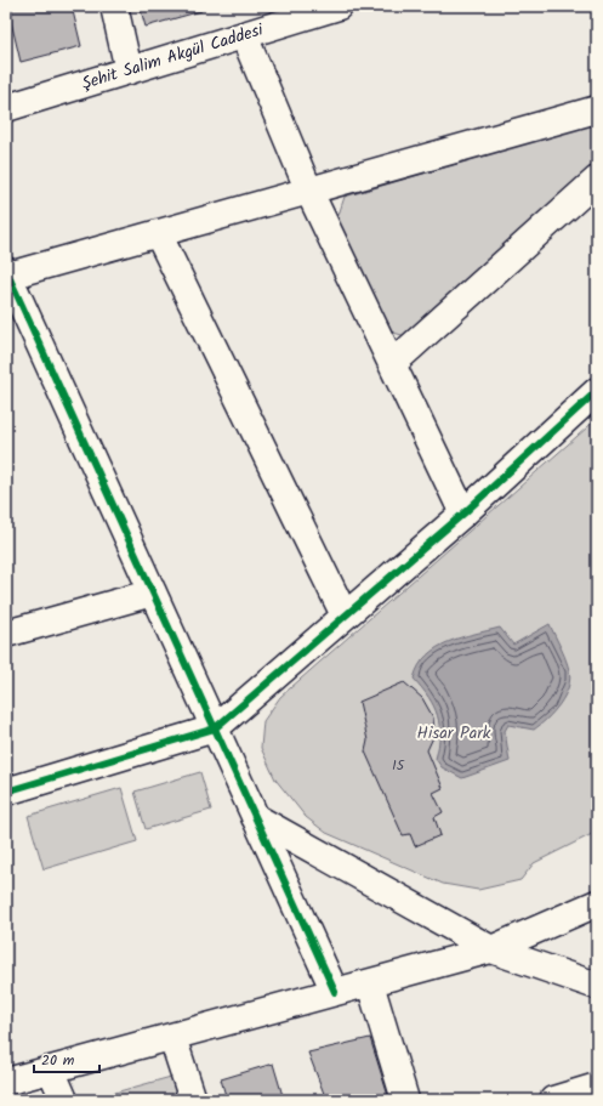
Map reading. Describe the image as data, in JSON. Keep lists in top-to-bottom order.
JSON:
{
  "streets": {
    "street": ["Şehit Salim Akgül Caddesi"]
  },
  "parks": ["Hisar Park"],
  "house_numbers": ["15"],
  "scale_bar": "20 m"
}
